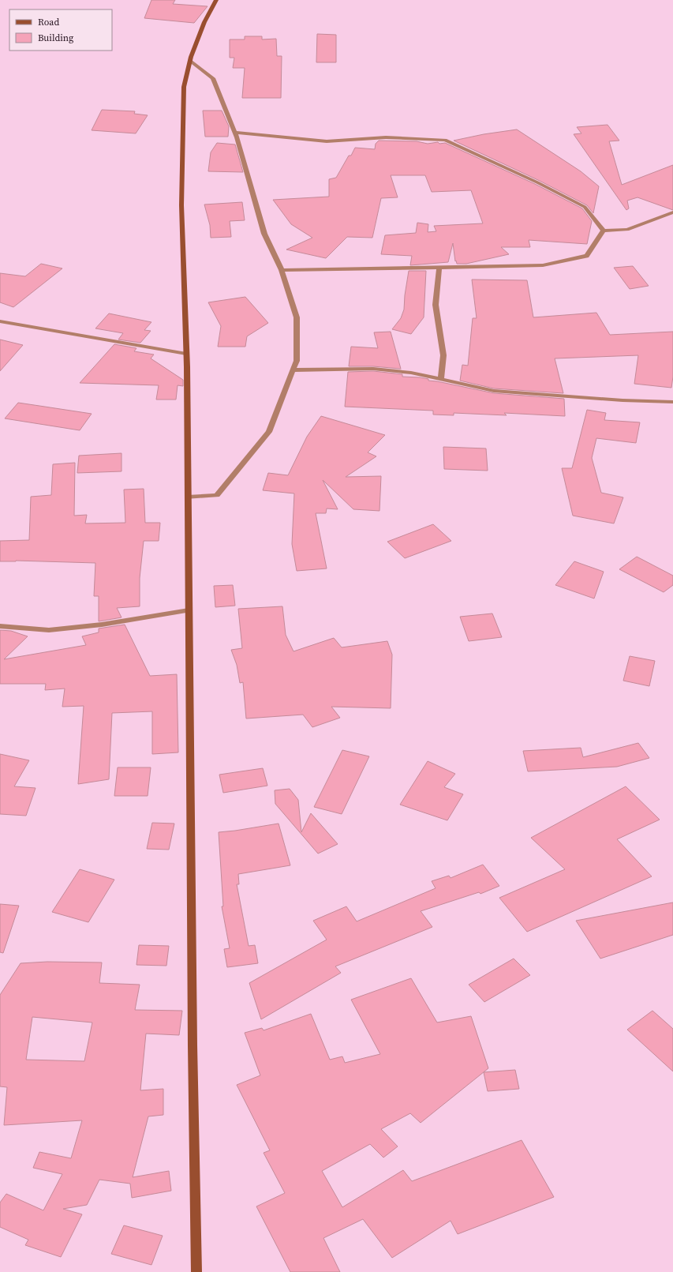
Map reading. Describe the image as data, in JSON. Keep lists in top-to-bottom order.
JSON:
{
  "legend": ["Road", "Building"]
}
